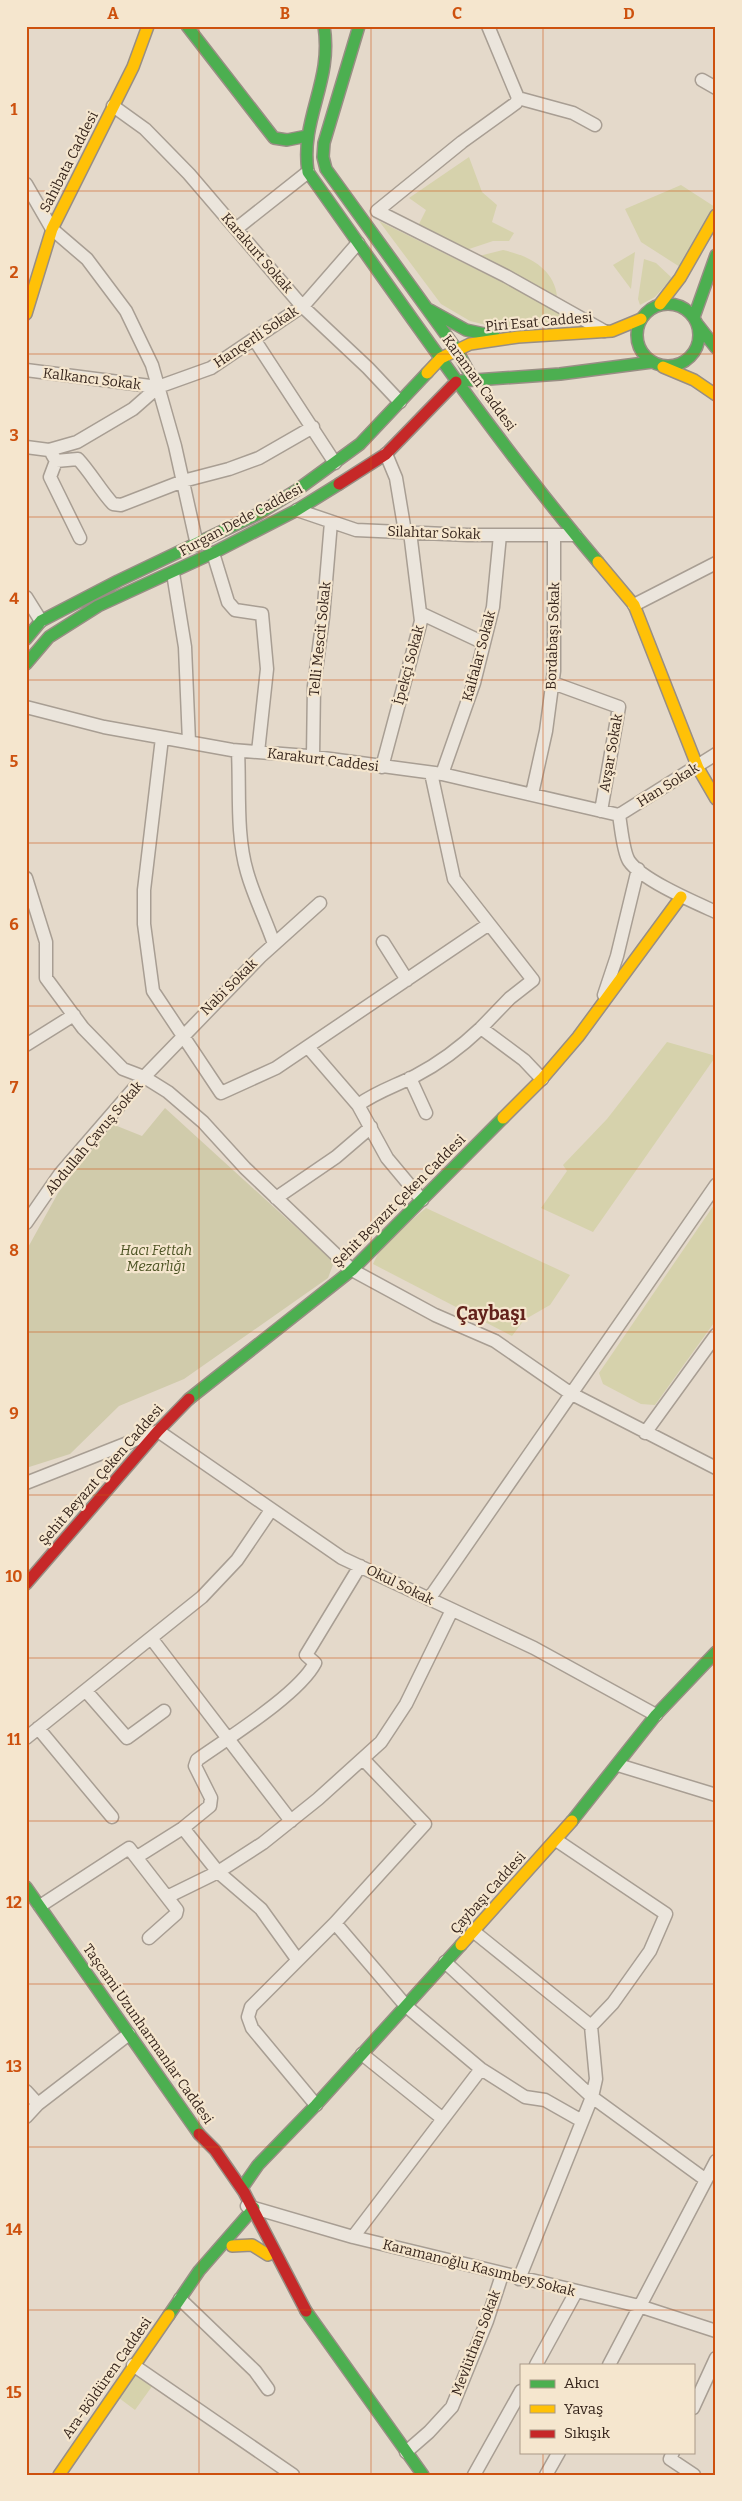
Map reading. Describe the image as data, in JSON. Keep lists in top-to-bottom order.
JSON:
{
  "streets": {
    "main road": [
      "Sahibata Caddesi",
      "Piri Esat Caddesi",
      "Karaman Caddesi",
      "Furgan Dede Caddesi",
      "Şehit Beyazıt Çeken Caddesi",
      "Çaybaşı Caddesi",
      "Taşcami Uzunharmanlar Caddesi",
      "Ara-Böldüren Caddesi"
    ],
    "street": [
      "Karakurt Sokak",
      "Hançerli Sokak",
      "Kalkancı Sokak",
      "Silahtar Sokak",
      "Bordabaşı Sokak",
      "Telli Mescit Sokak",
      "Kalfalar Sokak",
      "İpekçi Sokak",
      "Avşar Sokak",
      "Karakurt Caddesi",
      "Han Sokak",
      "Nabi Sokak",
      "Abdullah Çavuş Sokak",
      "Okul Sokak",
      "Karamanoğlu Kasımbey Sokak",
      "Mevlüthan Sokak"
    ]
  },
  "crossings": [
    ["Sahibata Caddesi", "Karakurt Sokak"],
    ["Karakurt Sokak", "Hançerli Sokak"],
    ["Karakurt Sokak", "Furgan Dede Caddesi"],
    ["Piri Esat Caddesi", "Karaman Caddesi"],
    ["Piri Esat Caddesi", "Furgan Dede Caddesi"],
    ["Hançerli Sokak", "Kalkancı Sokak"],
    ["Hançerli Sokak", "Karaman Caddesi"],
    ["Karaman Caddesi", "Furgan Dede Caddesi"],
    ["Karaman Caddesi", "Silahtar Sokak"],
    ["Karaman Caddesi", "Han Sokak"],
    ["Furgan Dede Caddesi", "Silahtar Sokak"],
    ["Furgan Dede Caddesi", "İpekçi Sokak"],
    ["Silahtar Sokak", "Bordabaşı Sokak"],
    ["Silahtar Sokak", "Telli Mescit Sokak"],
    ["Silahtar Sokak", "Kalfalar Sokak"],
    ["Silahtar Sokak", "İpekçi Sokak"],
    ["Bordabaşı Sokak", "Avşar Sokak"],
    ["Bordabaşı Sokak", "Karakurt Caddesi"],
    ["Telli Mescit Sokak", "Karakurt Caddesi"],
    ["Kalfalar Sokak", "Karakurt Caddesi"],
    ["İpekçi Sokak", "Karakurt Caddesi"],
    ["Avşar Sokak", "Karakurt Caddesi"],
    ["Karakurt Caddesi", "Han Sokak"],
    ["Nabi Sokak", "Abdullah Çavuş Sokak"],
    ["Şehit Beyazıt Çeken Caddesi", "Okul Sokak"],
    ["Okul Sokak", "Çaybaşı Caddesi"],
    ["Çaybaşı Caddesi", "Taşcami Uzunharmanlar Caddesi"],
    ["Çaybaşı Caddesi", "Karamanoğlu Kasımbey Sokak"],
    ["Çaybaşı Caddesi", "Ara-Böldüren Caddesi"],
    ["Taşcami Uzunharmanlar Caddesi", "Karamanoğlu Kasımbey Sokak"],
    ["Taşcami Uzunharmanlar Caddesi", "Mevlüthan Sokak"],
    ["Taşcami Uzunharmanlar Caddesi", "Ara-Böldüren Caddesi"],
    ["Karamanoğlu Kasımbey Sokak", "Mevlüthan Sokak"],
    ["Karamanoğlu Kasımbey Sokak", "Ara-Böldüren Caddesi"]
  ],
  "districts": ["Çaybaşı"],
  "parks": ["Hacı Fettah Mezarlığı"],
  "legend": ["Akıcı", "Yavaş", "Sıkışık"],
  "grid": {
    "columns": [
      "A",
      "B",
      "C",
      "D"
    ],
    "rows": [
      "1",
      "2",
      "3",
      "4",
      "5",
      "6",
      "7",
      "8",
      "9",
      "10",
      "11",
      "12",
      "13",
      "14",
      "15"
    ]
  }
}
